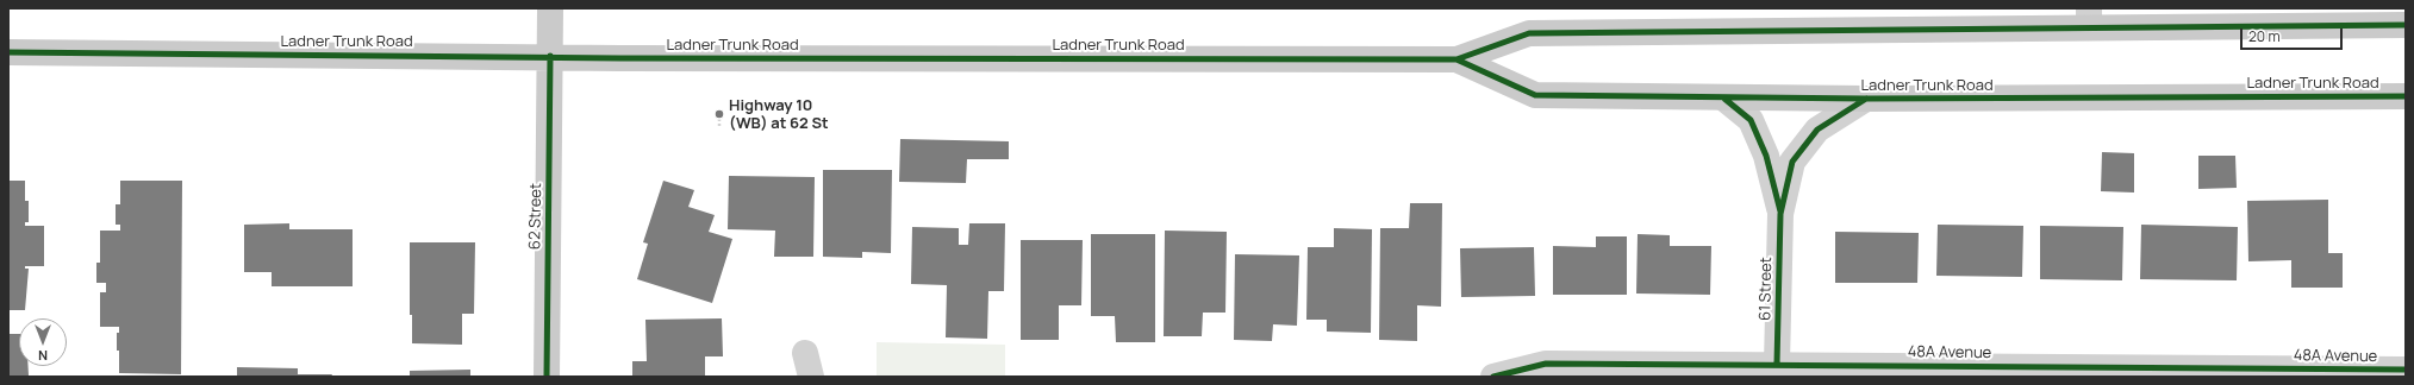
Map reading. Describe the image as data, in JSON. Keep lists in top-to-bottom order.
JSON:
{
  "streets": {
    "main road": ["Ladner Trunk Road", "62 Street"],
    "street": ["61 Street", "48A Avenue"]
  },
  "crossings": [
    ["Ladner Trunk Road", "62 Street"],
    ["Ladner Trunk Road", "61 Street"],
    ["61 Street", "48A Avenue"]
  ],
  "places": ["Highway 10 (WB) at 62 St"],
  "scale_bar": "20 m",
  "north": "bottom"
}
